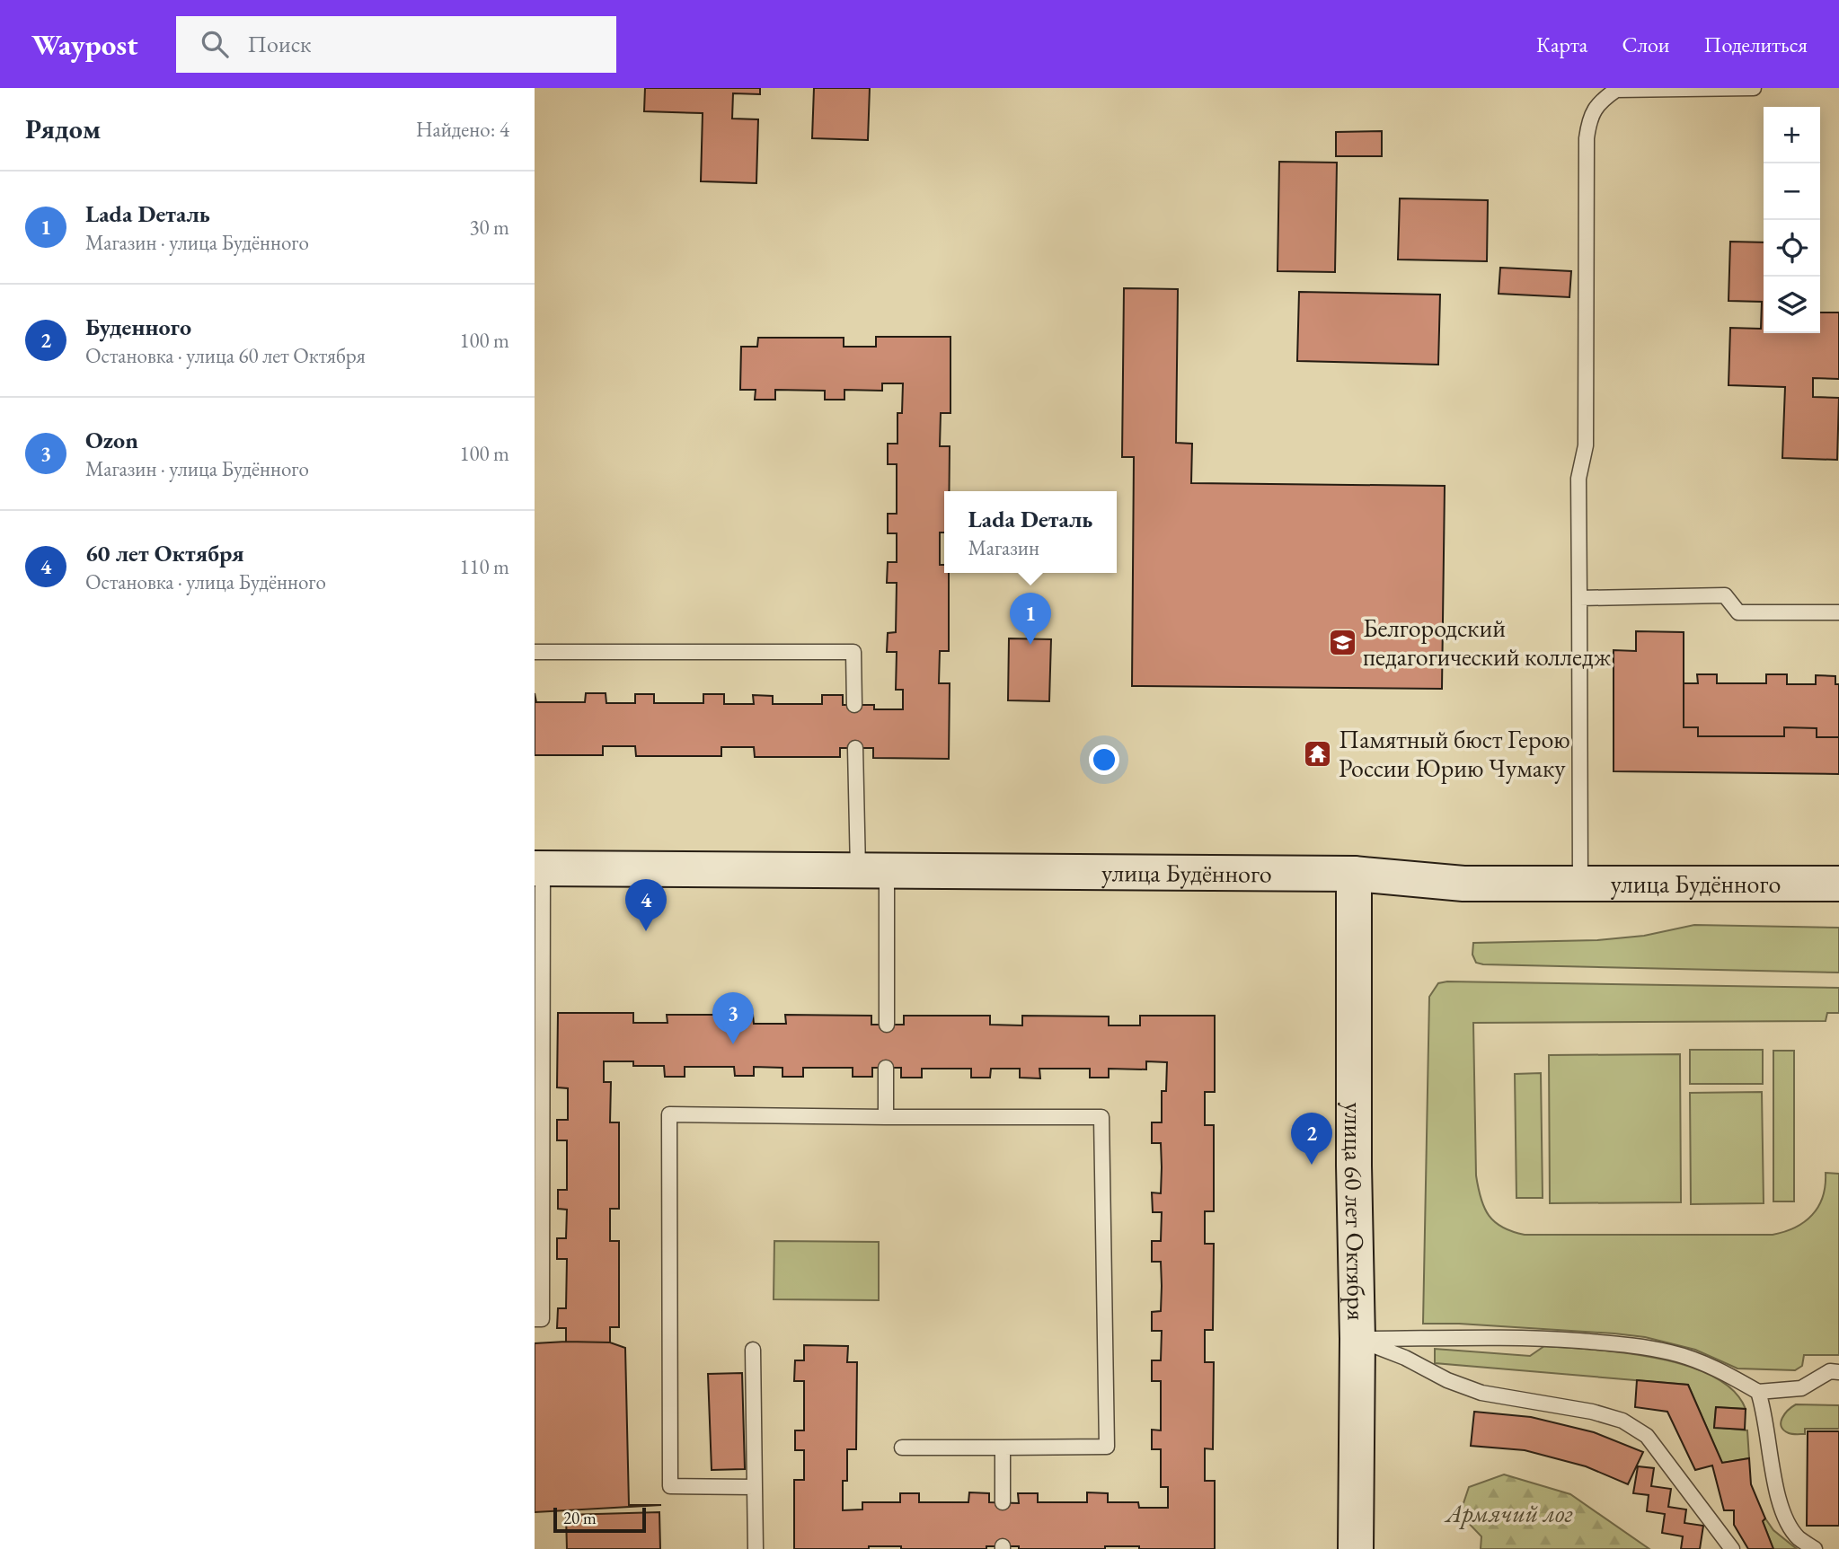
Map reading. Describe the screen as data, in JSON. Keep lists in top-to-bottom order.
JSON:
{
  "streets": {
    "street": ["улица Будённого", "улица 60 лет Октября"]
  },
  "crossings": [
    ["улица Будённого", "улица 60 лет Октября"]
  ],
  "parks": ["Армячий лог"],
  "places": {
    "school or university": ["Белгородский педагогический колледж"],
    "temple": ["Памятный бюст Герою России Юрию Чумаку"]
  },
  "scale_bar": "20 m",
  "page": {
    "header": "Waypost",
    "search": "Поиск",
    "nav": ["Карта", "Слои", "Поделиться"],
    "heading": ["Рядом", "Найдено: 4"],
    "map_buttons": ["+", "−"],
    "list": [
      {
        "mark": "1",
        "name": "Lada Dеталь",
        "note": "Магазин · улица Будённого",
        "value": "30 m"
      },
      {
        "mark": "2",
        "name": "Буденного",
        "note": "Остановка · улица 60 лет Октября",
        "value": "100 m"
      },
      {
        "mark": "3",
        "name": "Ozon",
        "note": "Магазин · улица Будённого",
        "value": "100 m"
      },
      {
        "mark": "4",
        "name": "60 лет Октября",
        "note": "Остановка · улица Будённого",
        "value": "110 m"
      }
    ],
    "popup": ["Lada Dеталь", "Магазин"],
    "pins": [
      "1",
      "4",
      "3",
      "2"
    ],
    "scale": "20 m"
  }
}
